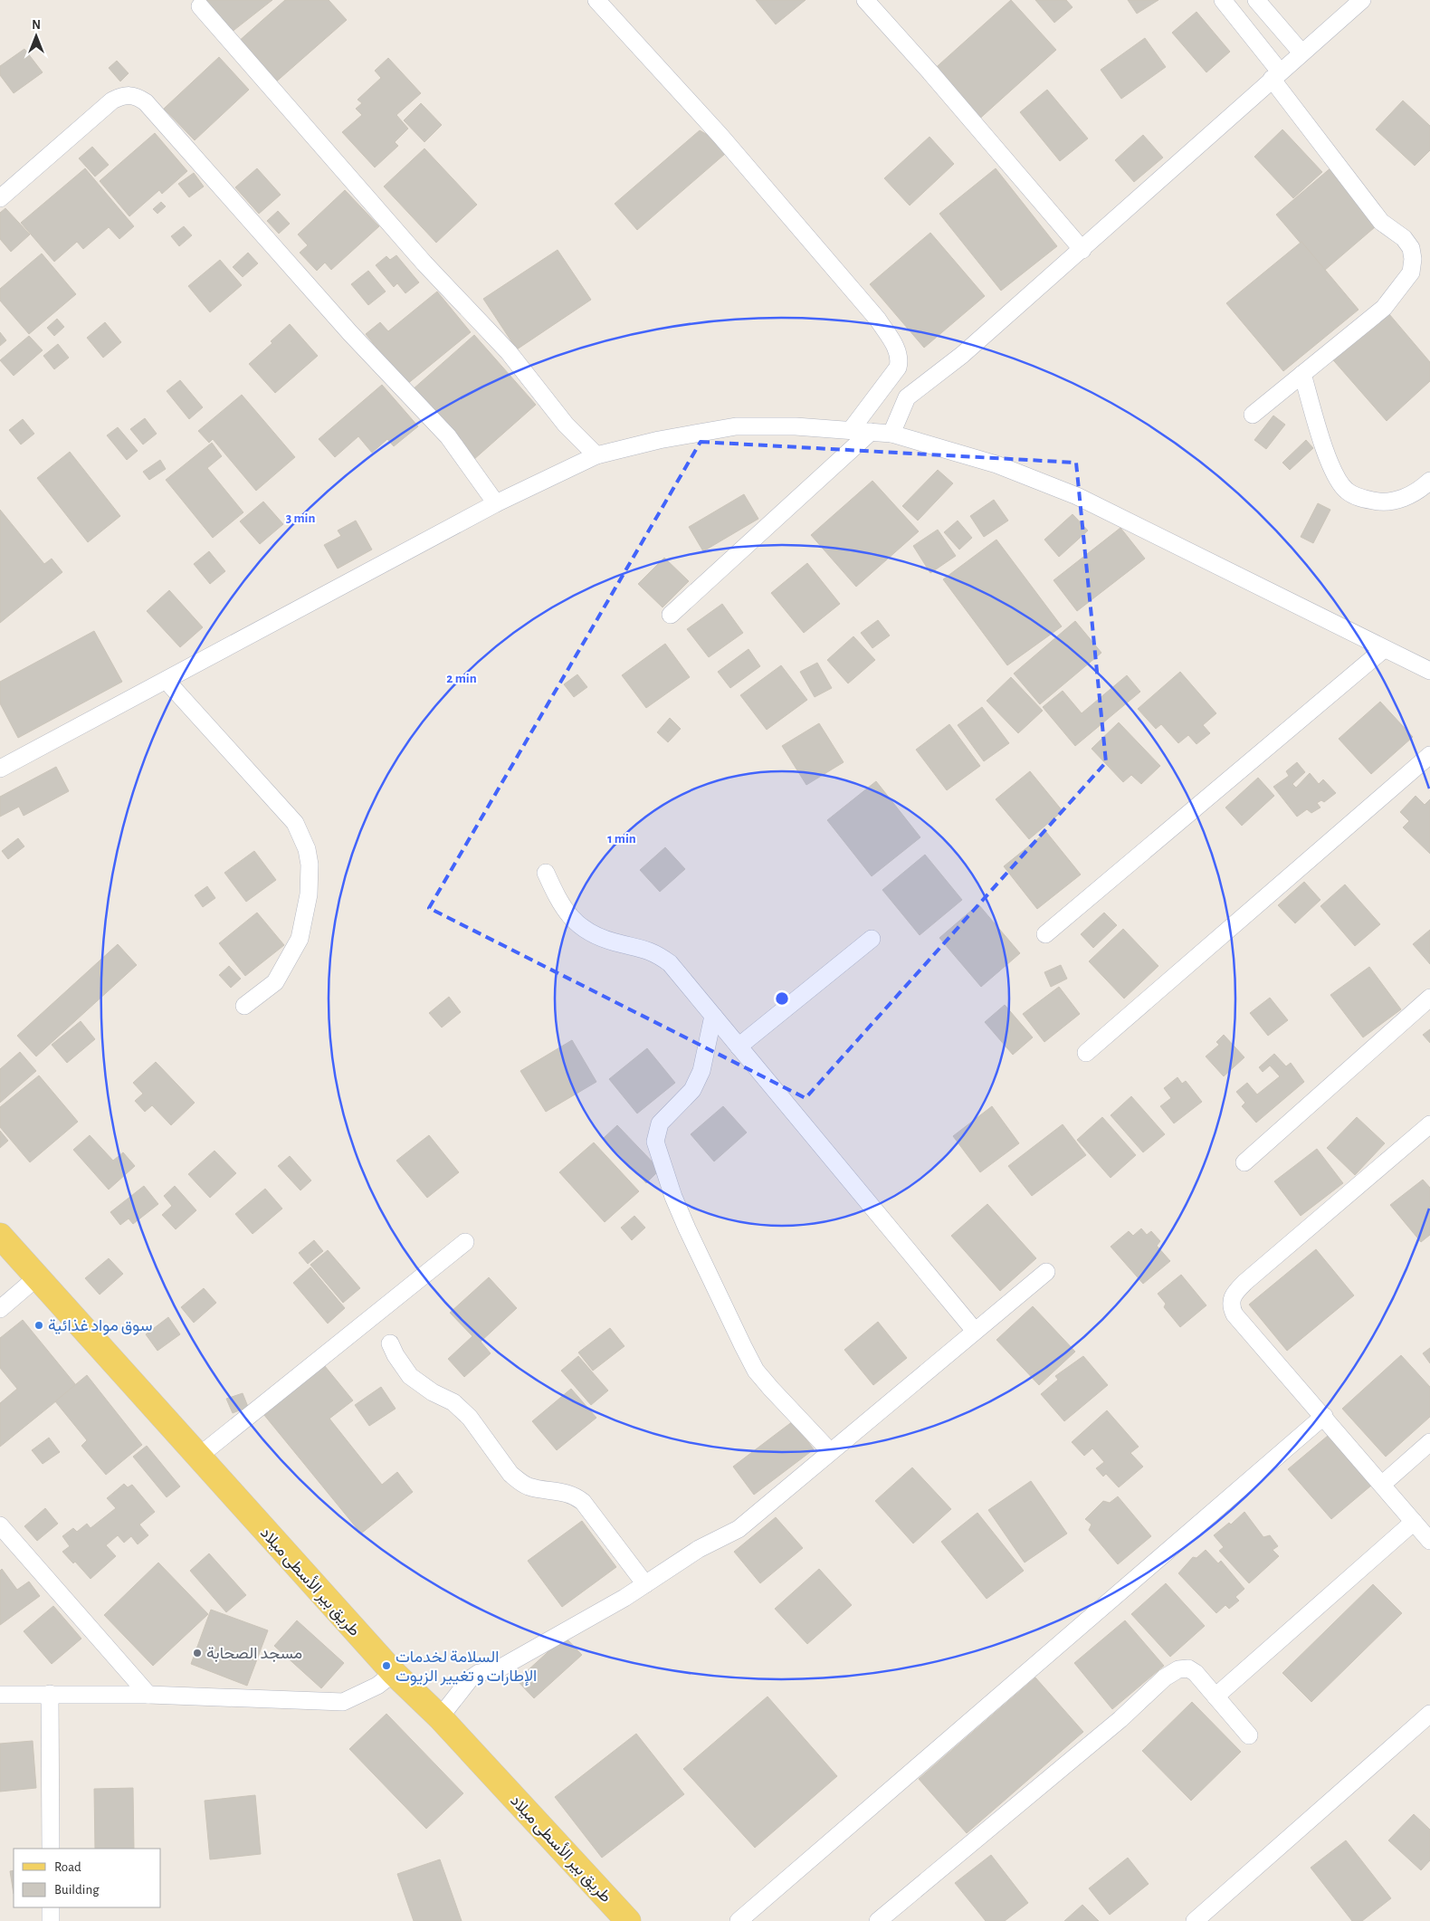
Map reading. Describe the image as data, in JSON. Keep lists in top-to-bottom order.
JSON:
{
  "streets": {
    "main road": ["طريق بير الأسطى ميلاد"]
  },
  "places": ["سوق مواد غذائية", "مسجد الصحابة", "السلامة لخدمات الإطارات و تغيير الزيوت"],
  "legend": ["Road", "Building"],
  "north": "top",
  "rings": ["3 min", "2 min", "1 min"]
}
